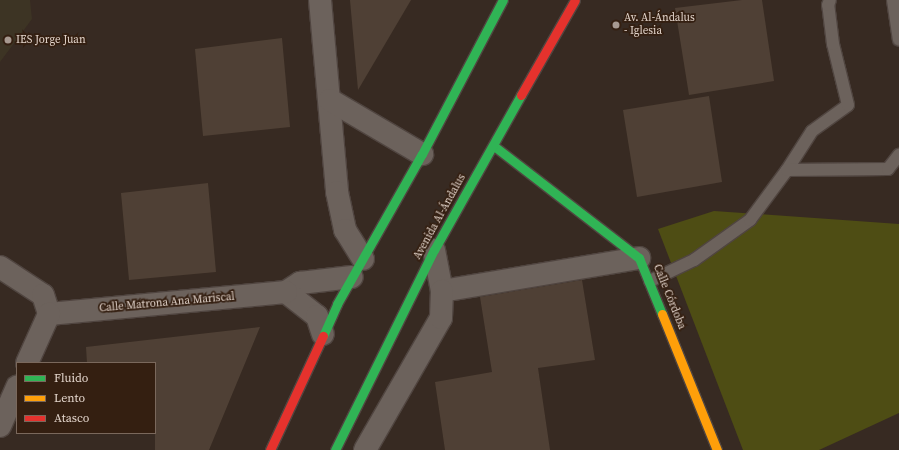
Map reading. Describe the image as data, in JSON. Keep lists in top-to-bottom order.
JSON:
{
  "streets": {
    "street": ["Avenida Al-Ándalus", "Calle Córdoba", "Calle Matrona Ana Mariscal"]
  },
  "crossings": [
    ["Avenida Al-Ándalus", "Calle Córdoba"]
  ],
  "places": ["Av. Al-Ándalus - Iglesia", "IES Jorge Juan"],
  "legend": ["Fluido", "Lento", "Atasco"]
}
